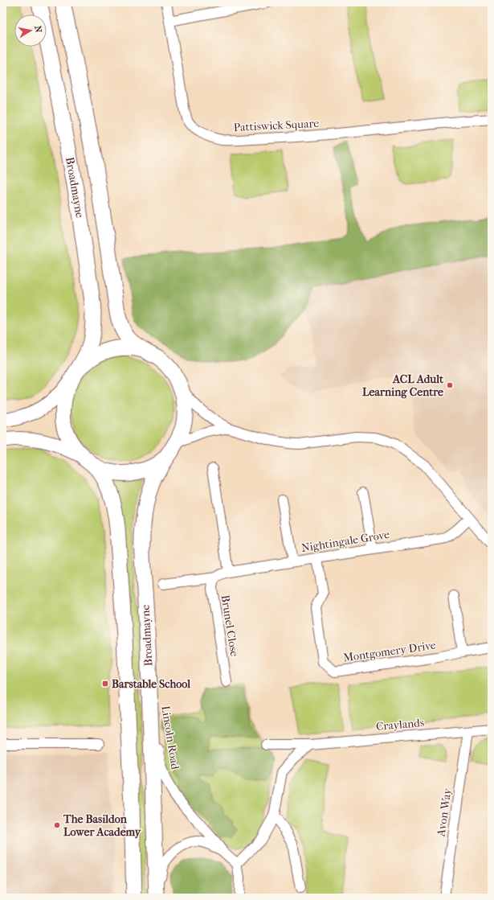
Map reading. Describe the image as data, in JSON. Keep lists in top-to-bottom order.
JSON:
{
  "streets": {
    "main road": ["Broadmayne"],
    "street": [
      "Pattiswick Square",
      "Nightingale Grove",
      "Brunel Close",
      "Montgomery Drive",
      "Craylands",
      "Lincoln Road",
      "Avon Way"
    ]
  },
  "crossings": [
    ["Broadmayne", "Lincoln Road"],
    ["Nightingale Grove", "Brunel Close"],
    ["Nightingale Grove", "Montgomery Drive"],
    ["Craylands", "Avon Way"]
  ],
  "places": {
    "other": ["ACL Adult Learning Centre", "The Basildon Lower Academy"],
    "transit": ["Barstable School"]
  },
  "north": "right"
}
